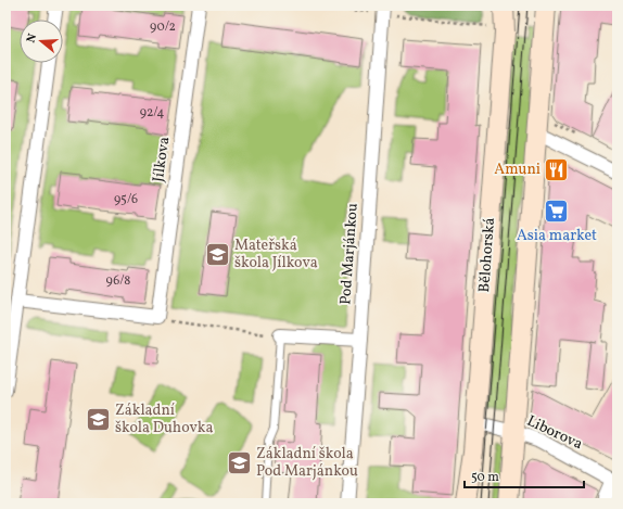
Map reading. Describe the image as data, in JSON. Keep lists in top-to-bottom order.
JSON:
{
  "streets": {
    "street": [
      "Jílkova",
      "Pod Marjánkou",
      "Bělohorská",
      "Liborova"
    ]
  },
  "crossings": [
    ["Bělohorská", "Liborova"]
  ],
  "places": {
    "restaurant": ["Amuni"],
    "supermarket": ["Asia market"],
    "school or university": ["Mateřská škola Jílkova", "Základní škola Duhovka", "Základní škola Pod Marjánkou"]
  },
  "house_numbers": [
    "90/2",
    "92/4",
    "95/6",
    "96/8"
  ],
  "scale_bar": "50 m",
  "north": "left"
}
